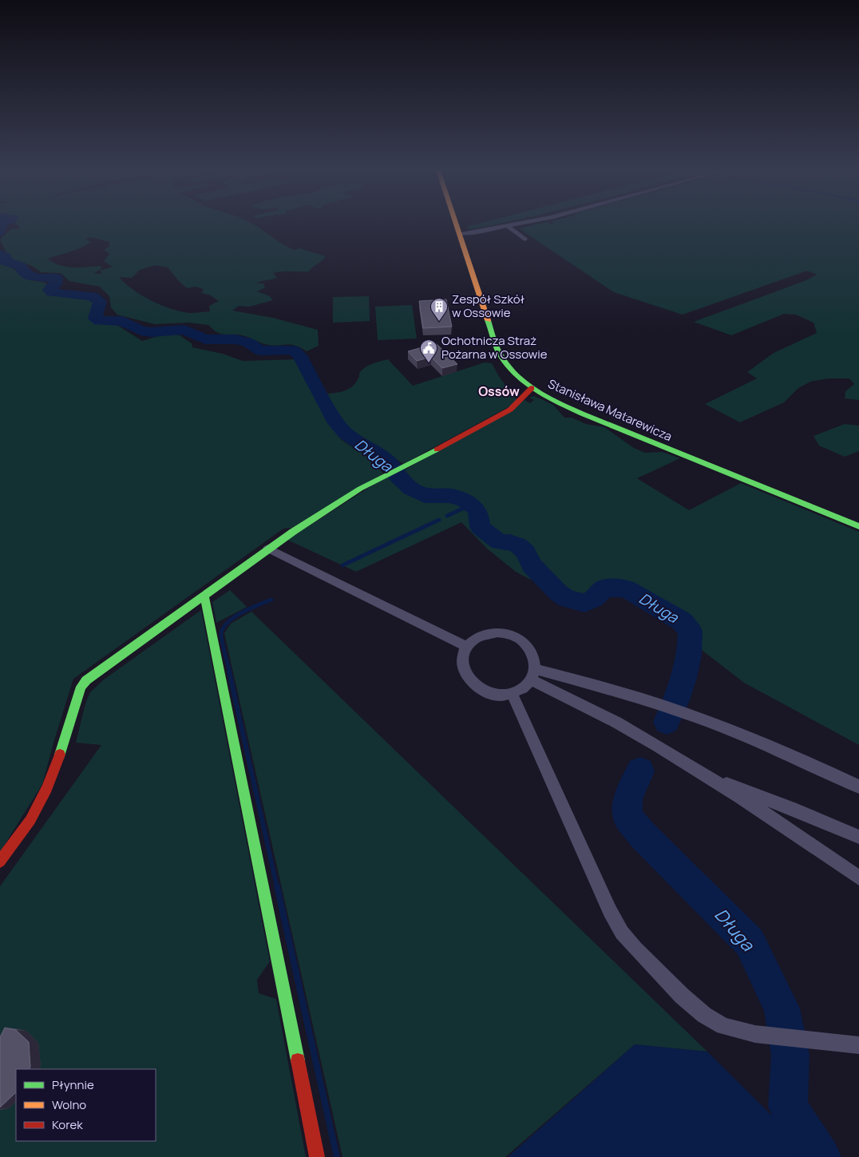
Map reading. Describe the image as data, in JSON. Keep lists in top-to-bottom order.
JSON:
{
  "streets": {
    "street": ["Stanisława Matarewicza"]
  },
  "districts": ["Ossów"],
  "water": ["Długa"],
  "places": {
    "building": ["Zespół Szkół w Ossowie"],
    "public building": ["Ochotnicza Straż Pożarna w Ossowie"]
  },
  "legend": ["Płynnie", "Wolno", "Korek"]
}
